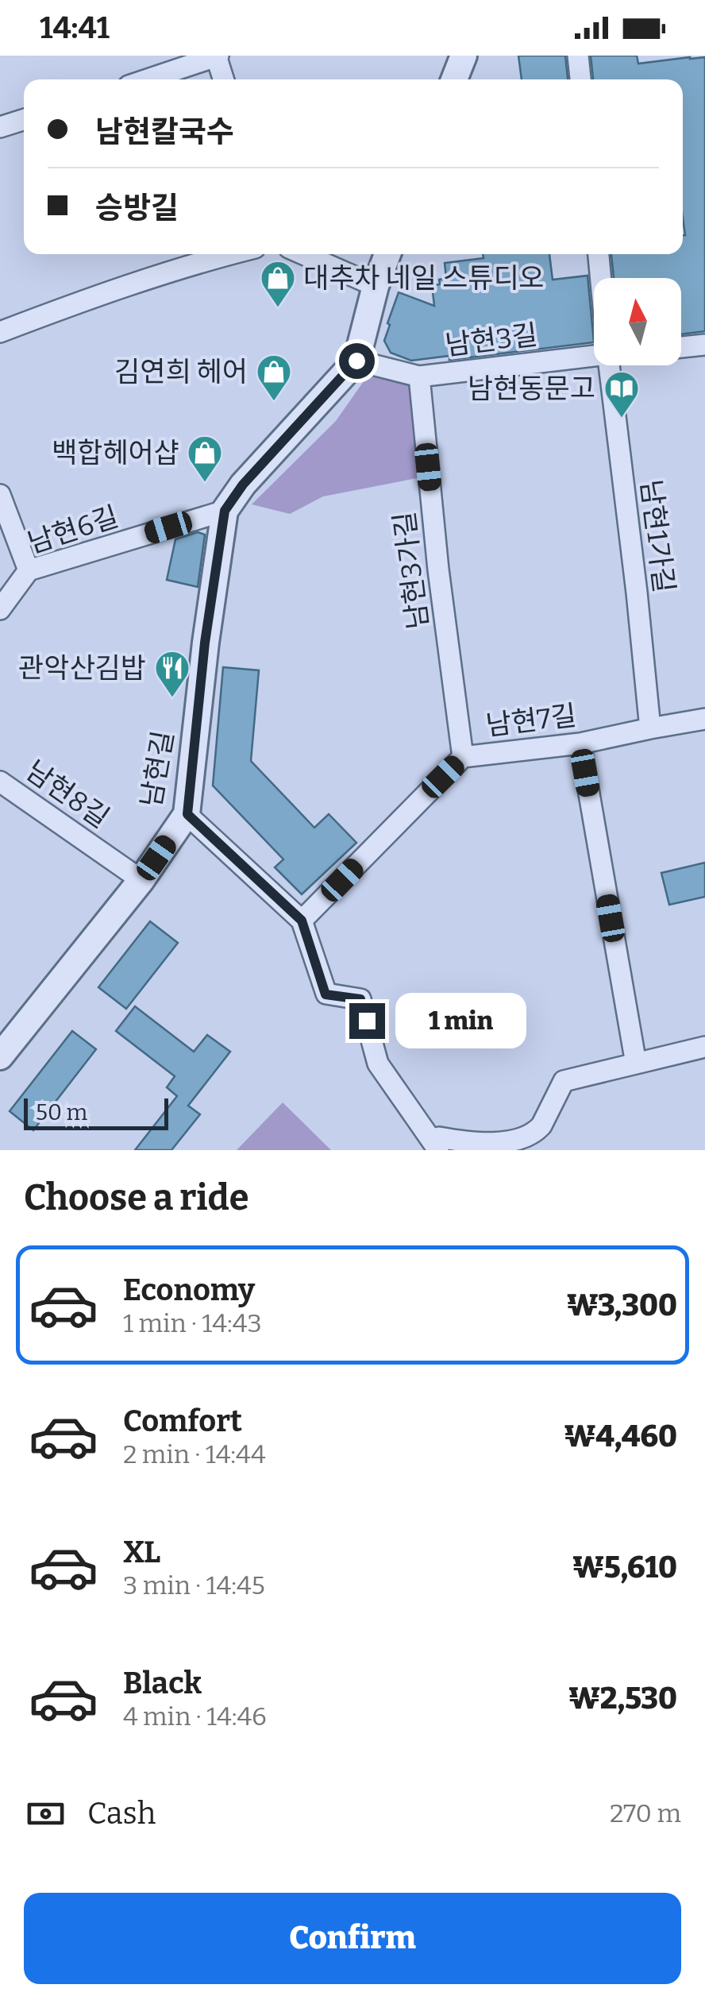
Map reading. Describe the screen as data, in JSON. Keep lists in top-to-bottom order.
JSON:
{
  "streets": {
    "street": [
      "남현3길",
      "남현6길",
      "남현1가길",
      "남현3가길",
      "남현7길",
      "남현길",
      "남현8길"
    ]
  },
  "crossings": [
    ["남현3길", "남현3가길"],
    ["남현3길", "남현길"],
    ["남현6길", "남현길"],
    ["남현1가길", "남현7길"],
    ["남현3가길", "남현7길"],
    ["남현길", "남현8길"]
  ],
  "places": {
    "shop": ["대추차 네일 스튜디오", "김연희 헤어", "백합헤어샵"],
    "library": ["남현동문고"],
    "restaurant": ["관악산김밥"]
  },
  "scale_bar": "50 m",
  "north": "top",
  "page": {
    "status": "14:41",
    "banner": ["남현칼국수", "승방길"],
    "bubble": "1 min",
    "scale": "50 m",
    "heading": "Choose a ride",
    "list": [
      {
        "name": "Economy",
        "note": "1 min · 14:43",
        "value": "₩3,300"
      },
      {
        "name": "Comfort",
        "note": "2 min · 14:44",
        "value": "₩4,460"
      },
      {
        "name": "XL",
        "note": "3 min · 14:45",
        "value": "₩5,610"
      },
      {
        "name": "Black",
        "note": "4 min · 14:46",
        "value": "₩2,530"
      }
    ],
    "pay": ["Cash", "270 m"],
    "buttons": "Confirm"
  }
}
